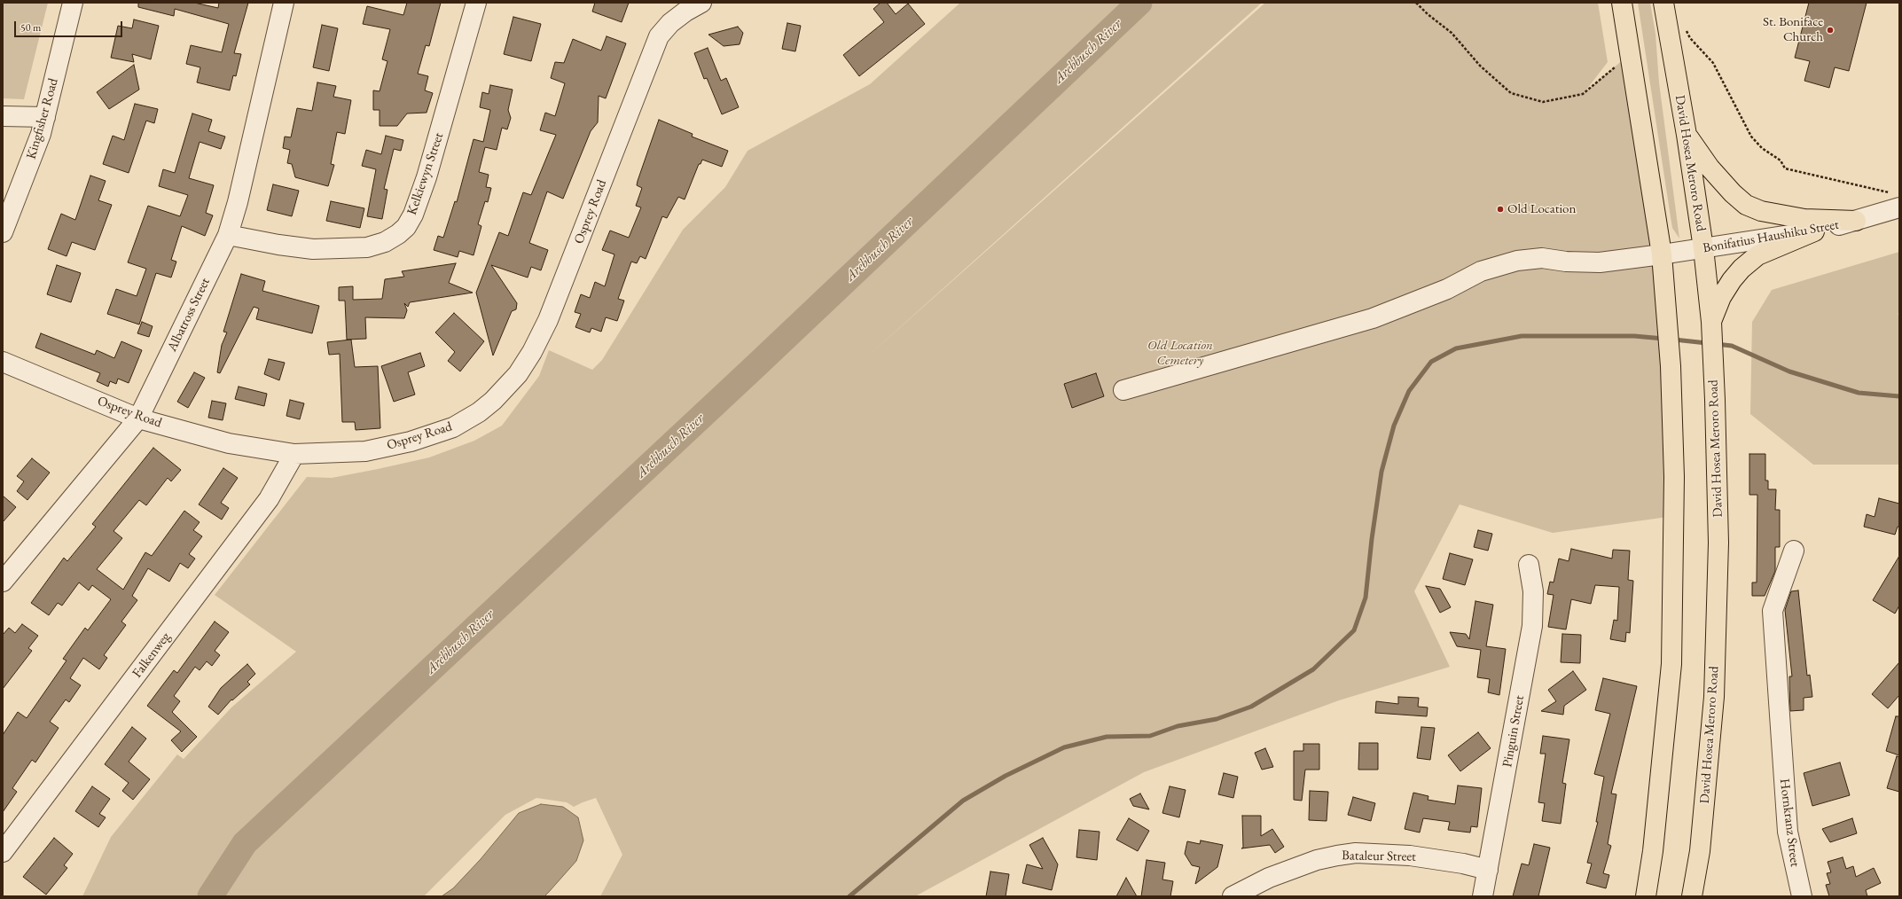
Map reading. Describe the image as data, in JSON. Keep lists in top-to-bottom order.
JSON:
{
  "streets": {
    "main road": ["David Hosea Meroro Road"],
    "street": [
      "Kingfisher Road",
      "Kelkiewyn Street",
      "Osprey Road",
      "Bonifatius Haushiku Street",
      "Albatross Street",
      "Falkenweg",
      "Pinguin Street",
      "Hornkranz Street",
      "Bataleur Street"
    ]
  },
  "crossings": [
    ["David Hosea Meroro Road", "Bonifatius Haushiku Street"],
    ["Kelkiewyn Street", "Albatross Street"],
    ["Osprey Road", "Albatross Street"],
    ["Osprey Road", "Falkenweg"],
    ["Pinguin Street", "Bataleur Street"]
  ],
  "water": ["Arebbusch River"],
  "parks": ["Old Location Cemetery"],
  "places": ["St. Boniface Church", "Old Location"],
  "scale_bar": "50 m"
}
